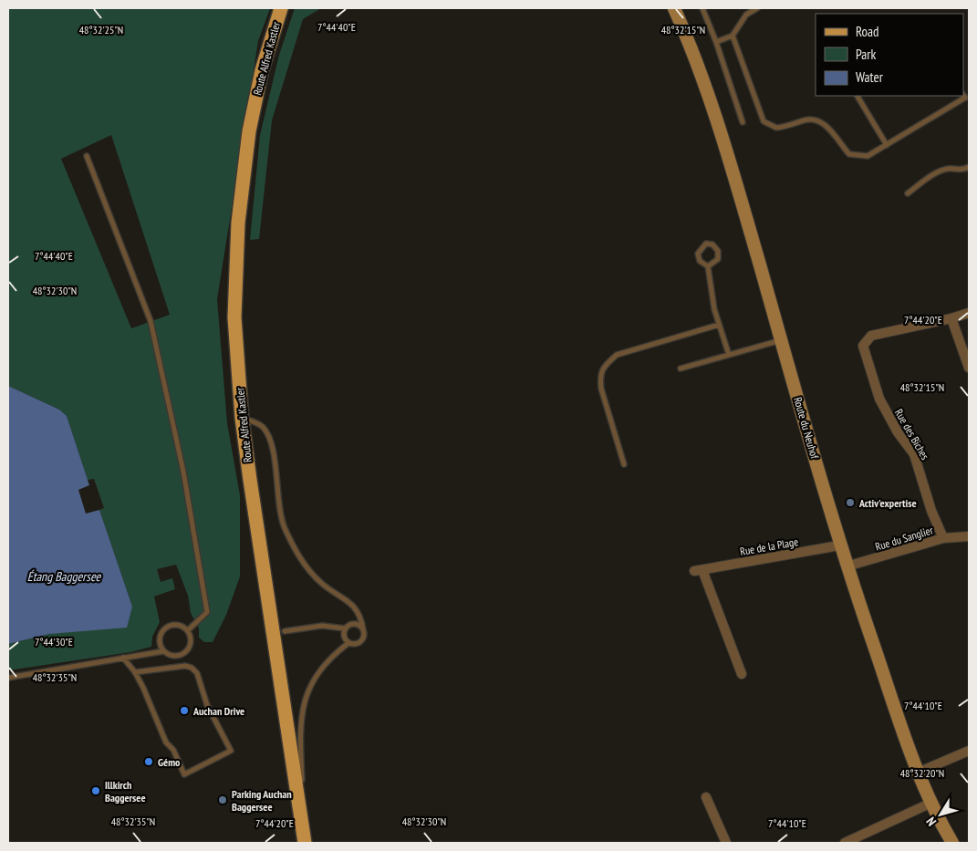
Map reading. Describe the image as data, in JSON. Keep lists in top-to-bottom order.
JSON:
{
  "streets": {
    "main road": ["Route Alfred Kastler"],
    "street": [
      "Route du Neuhof",
      "Rue des Biches",
      "Rue du Sanglier",
      "Rue de la Plage"
    ]
  },
  "crossings": [
    ["Route du Neuhof", "Rue du Sanglier"],
    ["Route du Neuhof", "Rue de la Plage"],
    ["Rue des Biches", "Rue du Sanglier"]
  ],
  "water": ["Étang Baggersee"],
  "places": [
    "Activ'expertise",
    "Auchan Drive",
    "Gémo",
    "Illkirch Baggersee",
    "Parking Auchan Baggersee"
  ],
  "legend": ["Road", "Park", "Water"],
  "north": "bottom left",
  "coordinates": [
    "7°44'40\"E",
    "48°32'25\"N",
    "48°32'15\"N",
    "48°32'30\"N",
    "7°44'20\"E",
    "7°44'30\"E",
    "48°32'35\"N",
    "7°44'10\"E",
    "48°32'20\"N"
  ]
}
